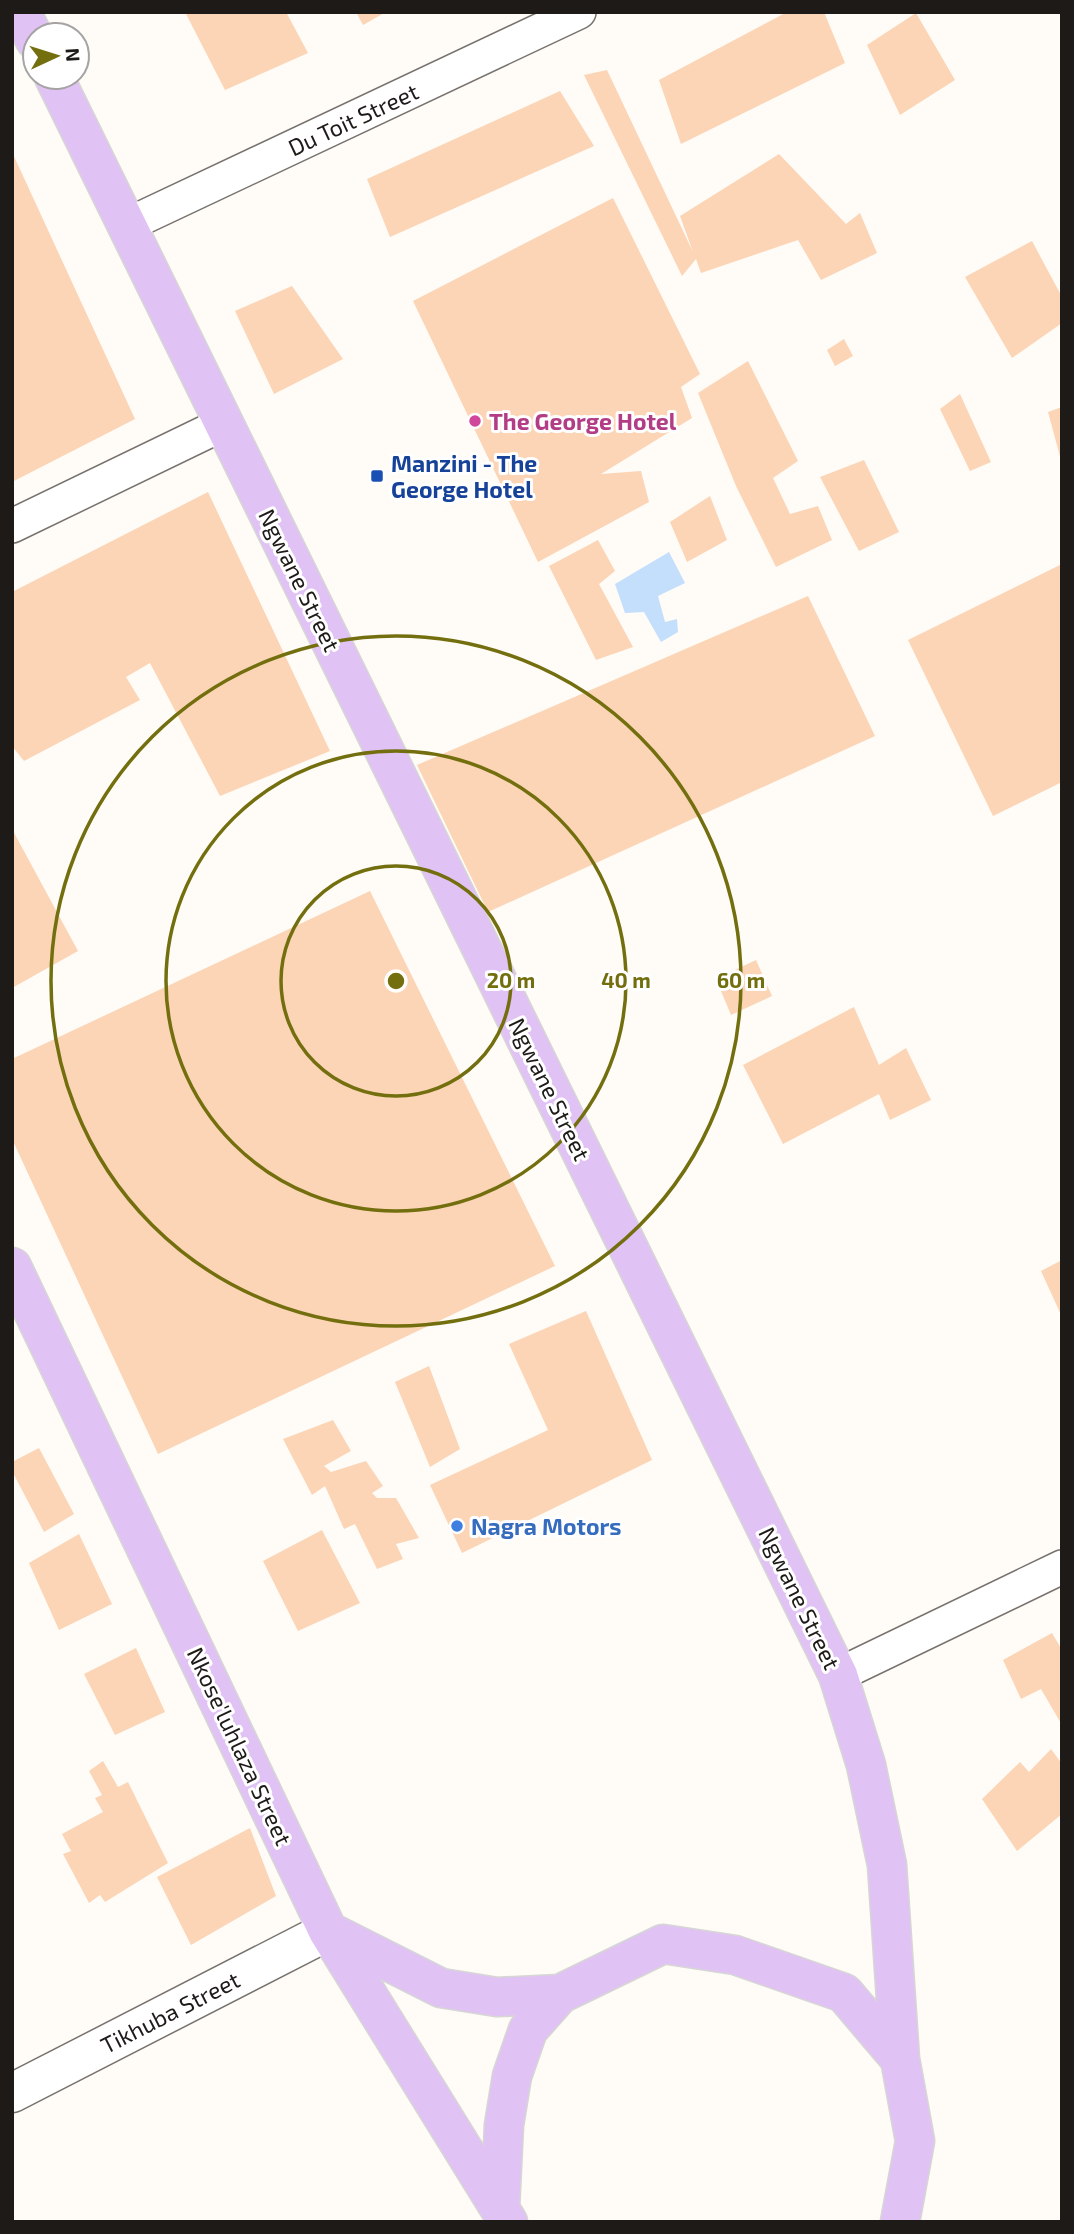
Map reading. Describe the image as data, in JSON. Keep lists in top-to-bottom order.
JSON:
{
  "streets": {
    "main road": ["Ngwane Street", "Nkose'luhlaza Street"],
    "street": ["Du Toit Street", "Tikhuba Street"]
  },
  "crossings": [
    ["Du Toit Street", "Ngwane Street"],
    ["Nkose'luhlaza Street", "Tikhuba Street"]
  ],
  "places": {
    "other": ["The George Hotel", "Nagra Motors"],
    "transit": ["Manzini - The George Hotel"]
  },
  "north": "right",
  "rings": ["20 m", "40 m", "60 m"]
}
